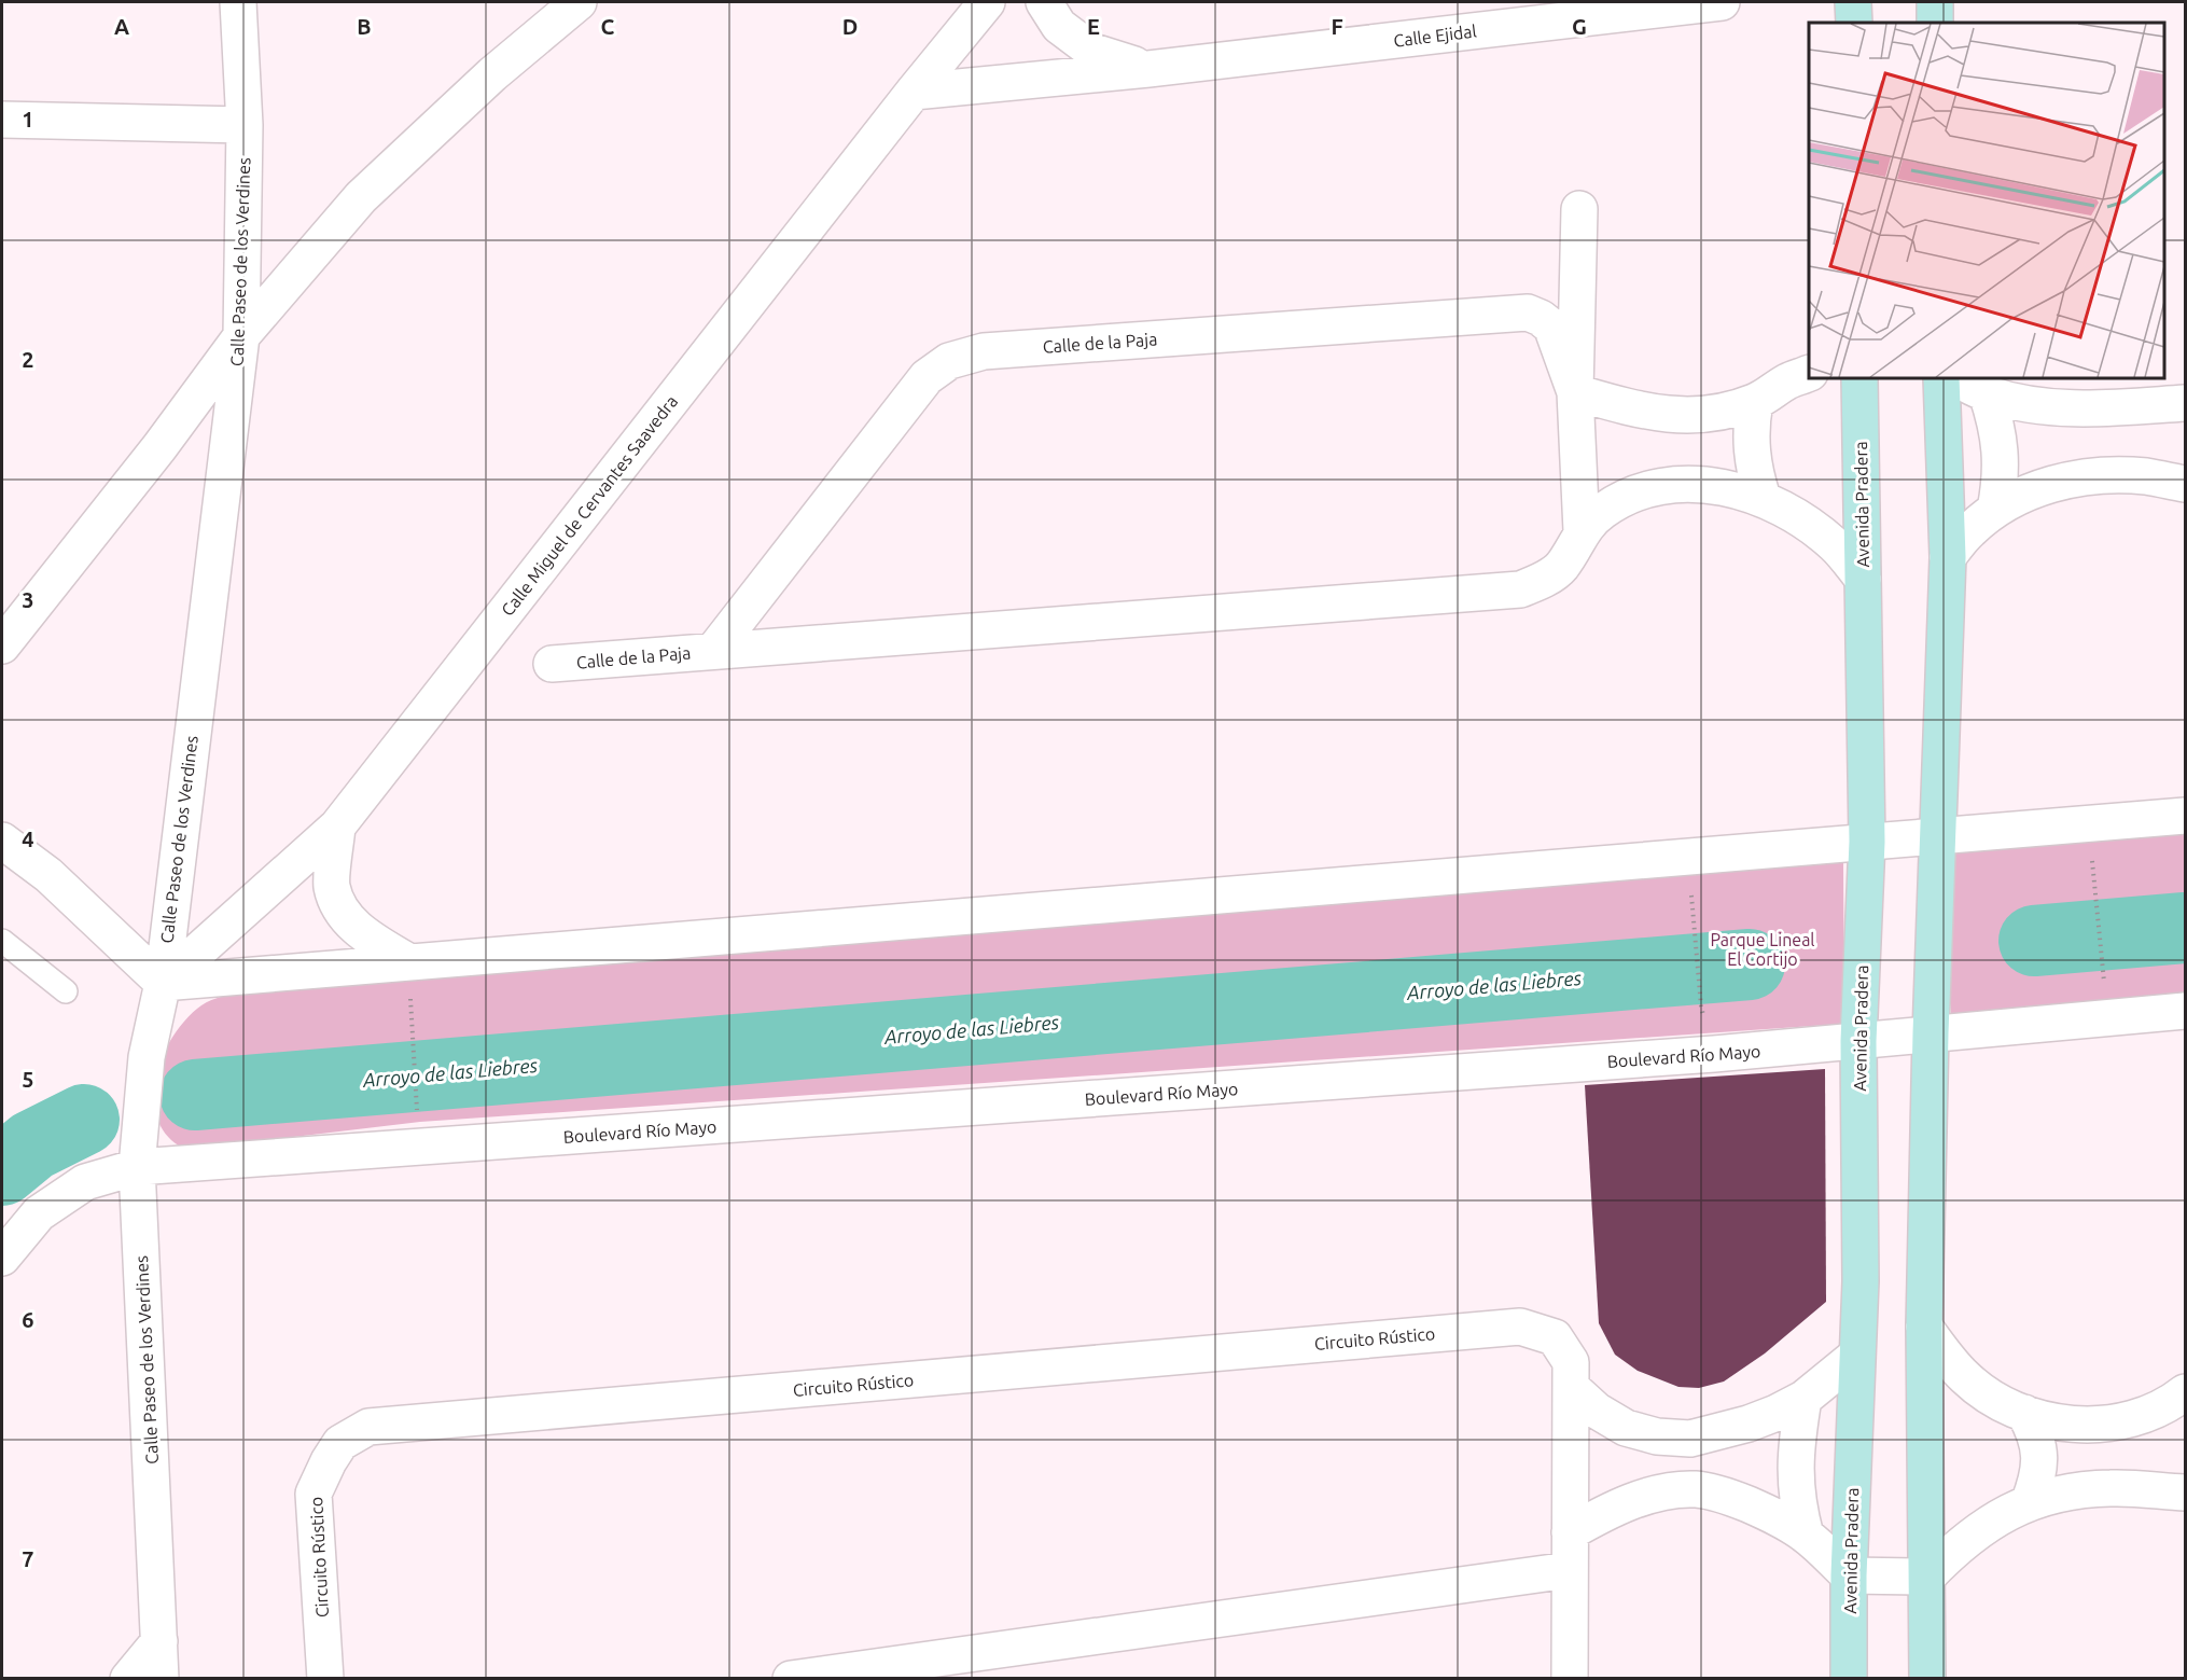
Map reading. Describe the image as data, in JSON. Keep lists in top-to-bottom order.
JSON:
{
  "streets": {
    "street": [
      "Calle Ejidal",
      "Calle Paseo de los Verdines",
      "Calle de la Paja",
      "Avenida Pradera",
      "Calle Miguel de Cervantes Saavedra",
      "Boulevard Río Mayo",
      "Circuito Rústico"
    ]
  },
  "crossings": [
    ["Calle Ejidal", "Calle Miguel de Cervantes Saavedra"],
    ["Calle Paseo de los Verdines", "Calle Miguel de Cervantes Saavedra"],
    ["Calle Paseo de los Verdines", "Boulevard Río Mayo"],
    ["Calle de la Paja", "Avenida Pradera"],
    ["Avenida Pradera", "Boulevard Río Mayo"]
  ],
  "water": ["Arroyo de las Liebres"],
  "parks": ["Parque Lineal El Cortijo"],
  "grid": {
    "columns": [
      "A",
      "B",
      "C",
      "D",
      "E",
      "F",
      "G"
    ],
    "rows": [
      "1",
      "2",
      "3",
      "4",
      "5",
      "6",
      "7"
    ]
  }
}
